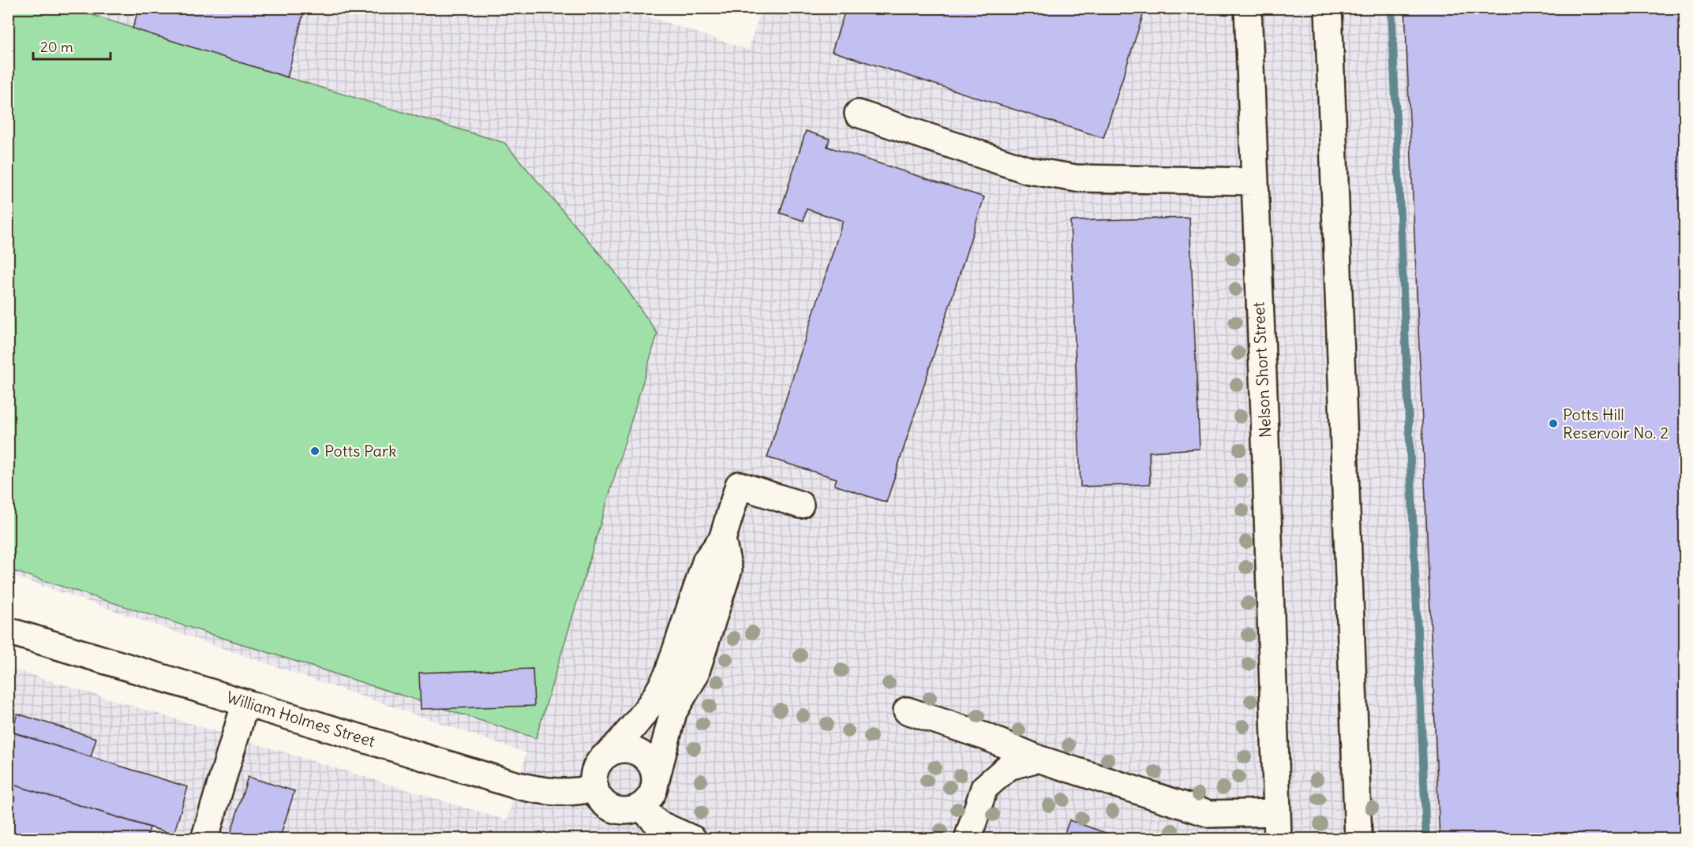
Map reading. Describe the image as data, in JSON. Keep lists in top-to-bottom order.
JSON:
{
  "streets": {
    "street": ["Nelson Short Street", "William Holmes Street"]
  },
  "places": ["Potts Hill Reservoir No. 2", "Potts Park"],
  "scale_bar": "20 m"
}
